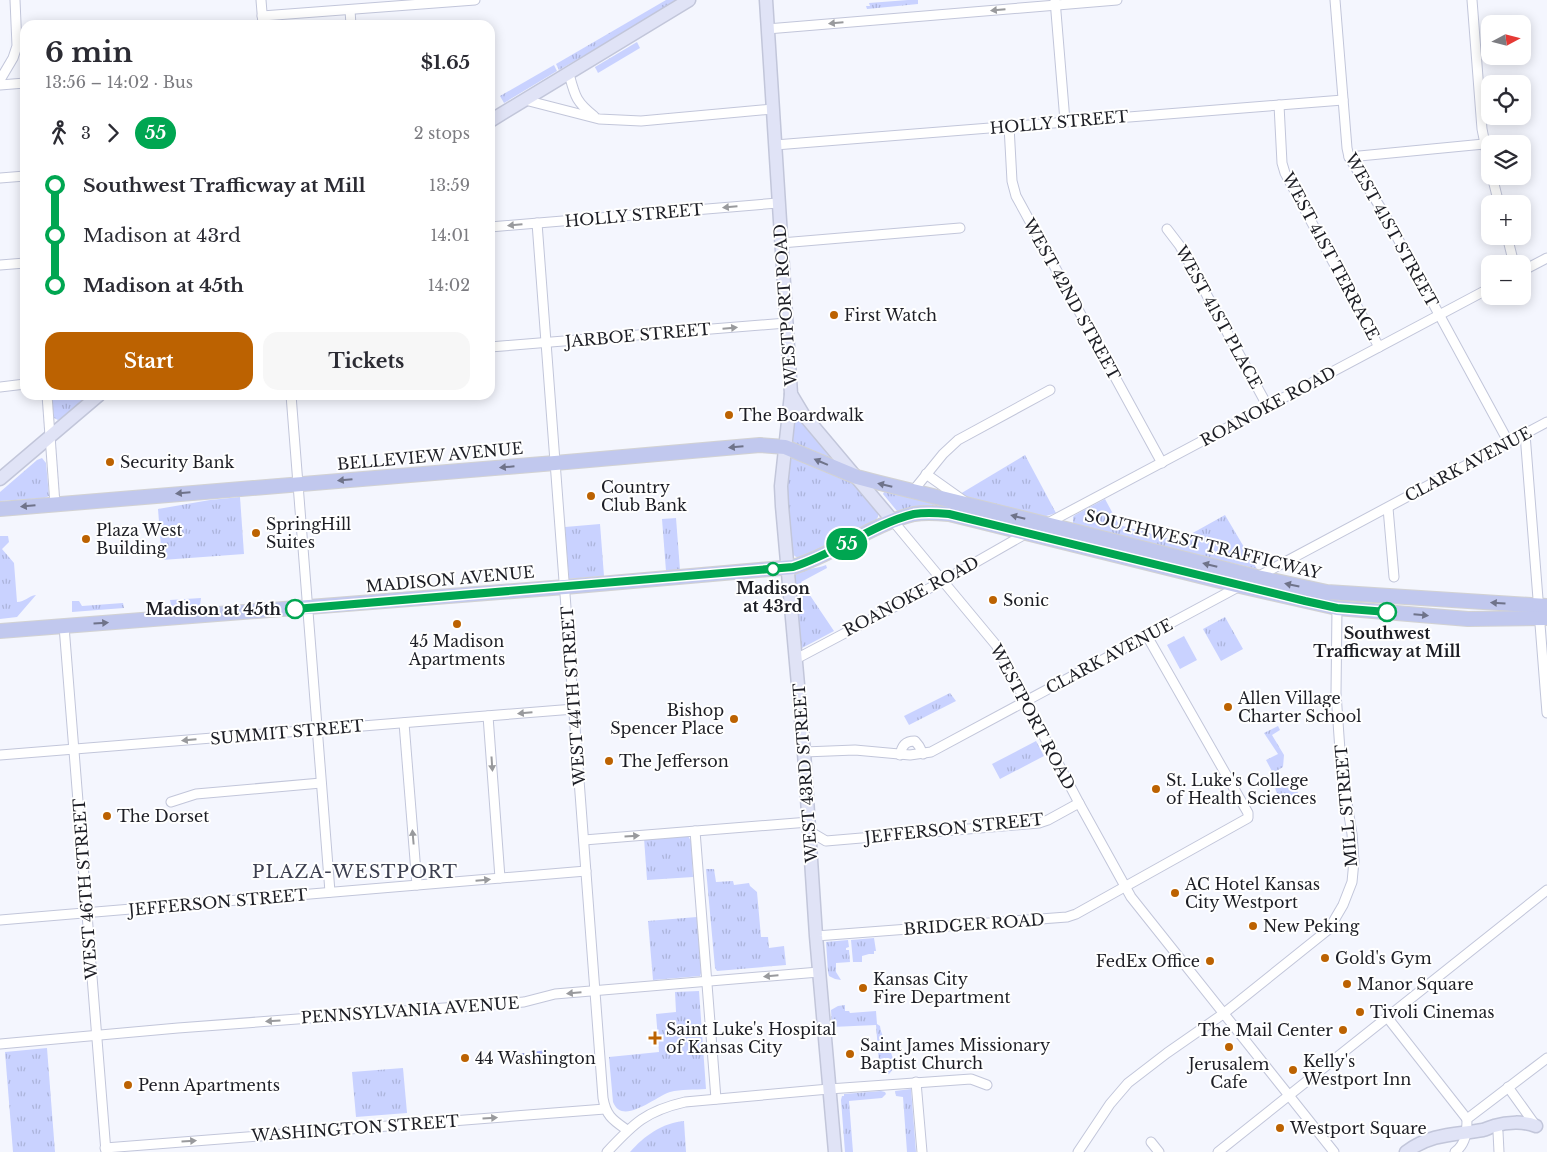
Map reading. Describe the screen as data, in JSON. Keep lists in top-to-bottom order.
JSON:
{
  "streets": {
    "main road": ["BELLEVIEW AVENUE", "SOUTHWEST TRAFFICWAY", "MADISON AVENUE"],
    "street": [
      "HOLLY STREET",
      "WEST 41ST STREET",
      "WEST 41ST TERRACE",
      "WEST 42ND STREET",
      "WESTPORT ROAD",
      "WEST 41ST PLACE",
      "JARBOE STREET",
      "ROANOKE ROAD",
      "CLARK AVENUE",
      "WEST 44TH STREET",
      "SUMMIT STREET",
      "WEST 43RD STREET",
      "MILL STREET",
      "JEFFERSON STREET",
      "WEST 46TH STREET",
      "BRIDGER ROAD",
      "PENNSYLVANIA AVENUE",
      "WASHINGTON STREET"
    ]
  },
  "crossings": [
    ["HOLLY STREET", "WEST 41ST STREET"],
    ["HOLLY STREET", "WEST 41ST TERRACE"],
    ["HOLLY STREET", "WEST 42ND STREET"],
    ["HOLLY STREET", "WESTPORT ROAD"],
    ["HOLLY STREET", "WEST 44TH STREET"],
    ["WEST 41ST STREET", "ROANOKE ROAD"],
    ["WEST 41ST STREET", "CLARK AVENUE"],
    ["WEST 41ST TERRACE", "ROANOKE ROAD"],
    ["WEST 42ND STREET", "ROANOKE ROAD"],
    ["WESTPORT ROAD", "JARBOE STREET"],
    ["WESTPORT ROAD", "ROANOKE ROAD"],
    ["WESTPORT ROAD", "BELLEVIEW AVENUE"],
    ["WESTPORT ROAD", "CLARK AVENUE"],
    ["WESTPORT ROAD", "SOUTHWEST TRAFFICWAY"],
    ["WESTPORT ROAD", "MADISON AVENUE"],
    ["WESTPORT ROAD", "WEST 43RD STREET"],
    ["WESTPORT ROAD", "MILL STREET"],
    ["WESTPORT ROAD", "JEFFERSON STREET"],
    ["WESTPORT ROAD", "BRIDGER ROAD"],
    ["WEST 41ST PLACE", "ROANOKE ROAD"],
    ["JARBOE STREET", "WEST 44TH STREET"],
    ["ROANOKE ROAD", "SOUTHWEST TRAFFICWAY"],
    ["ROANOKE ROAD", "WEST 43RD STREET"],
    ["BELLEVIEW AVENUE", "SOUTHWEST TRAFFICWAY"],
    ["BELLEVIEW AVENUE", "WEST 44TH STREET"],
    ["BELLEVIEW AVENUE", "WEST 43RD STREET"],
    ["CLARK AVENUE", "SOUTHWEST TRAFFICWAY"],
    ["CLARK AVENUE", "WEST 43RD STREET"],
    ["CLARK AVENUE", "BRIDGER ROAD"],
    ["SOUTHWEST TRAFFICWAY", "MADISON AVENUE"],
    ["SOUTHWEST TRAFFICWAY", "MILL STREET"],
    ["MADISON AVENUE", "WEST 44TH STREET"],
    ["MADISON AVENUE", "WEST 43RD STREET"],
    ["MADISON AVENUE", "WEST 46TH STREET"],
    ["WEST 44TH STREET", "SUMMIT STREET"],
    ["WEST 44TH STREET", "JEFFERSON STREET"],
    ["WEST 44TH STREET", "PENNSYLVANIA AVENUE"],
    ["WEST 44TH STREET", "WASHINGTON STREET"],
    ["SUMMIT STREET", "WEST 46TH STREET"],
    ["WEST 43RD STREET", "BRIDGER ROAD"],
    ["WEST 43RD STREET", "PENNSYLVANIA AVENUE"],
    ["JEFFERSON STREET", "WEST 46TH STREET"],
    ["WEST 46TH STREET", "PENNSYLVANIA AVENUE"],
    ["WEST 46TH STREET", "WASHINGTON STREET"]
  ],
  "one_way": [
    "JARBOE STREET",
    "BELLEVIEW AVENUE",
    "PENNSYLVANIA AVENUE",
    "WASHINGTON STREET"
  ],
  "districts": ["PLAZA-WESTPORT"],
  "places": {
    "other": [
      "First Watch",
      "The Boardwalk",
      "Security Bank",
      "Country Club Bank",
      "SpringHill Suites",
      "Plaza West Building",
      "Madison at 43rd",
      "Sonic",
      "Madison at 45th",
      "Southwest Trafficway at Mill",
      "45 Madison Apartments",
      "Allen Village Charter School",
      "Bishop Spencer Place",
      "The Jefferson",
      "St. Luke's College of Health Sciences",
      "The Dorset",
      "AC Hotel Kansas City Westport",
      "New Peking",
      "Gold's Gym",
      "FedEx Office",
      "Manor Square",
      "Kansas City Fire Department",
      "Tivoli Cinemas",
      "The Mail Center",
      "Jerusalem Cafe",
      "Saint James Missionary Baptist Church",
      "44 Washington",
      "Kelly's Westport Inn",
      "Penn Apartments",
      "Westport Square"
    ],
    "health": ["Saint Luke's Hospital of Kansas City"]
  },
  "lines": ["bus line 55"],
  "north": "right",
  "page": {
    "on_map": "55",
    "map_buttons": ["+", "−"],
    "heading": ["6 min", "13:56 – 14:02 · Bus", "$1.65"],
    "legs": ["3", "55", "2 stops"],
    "list": [
      {
        "name": "Southwest Trafficway at Mill",
        "value": "13:59"
      },
      {
        "name": "Madison at 43rd",
        "value": "14:01"
      },
      {
        "name": "Madison at 45th",
        "value": "14:02"
      }
    ],
    "buttons": ["Start", "Tickets"]
  }
}
